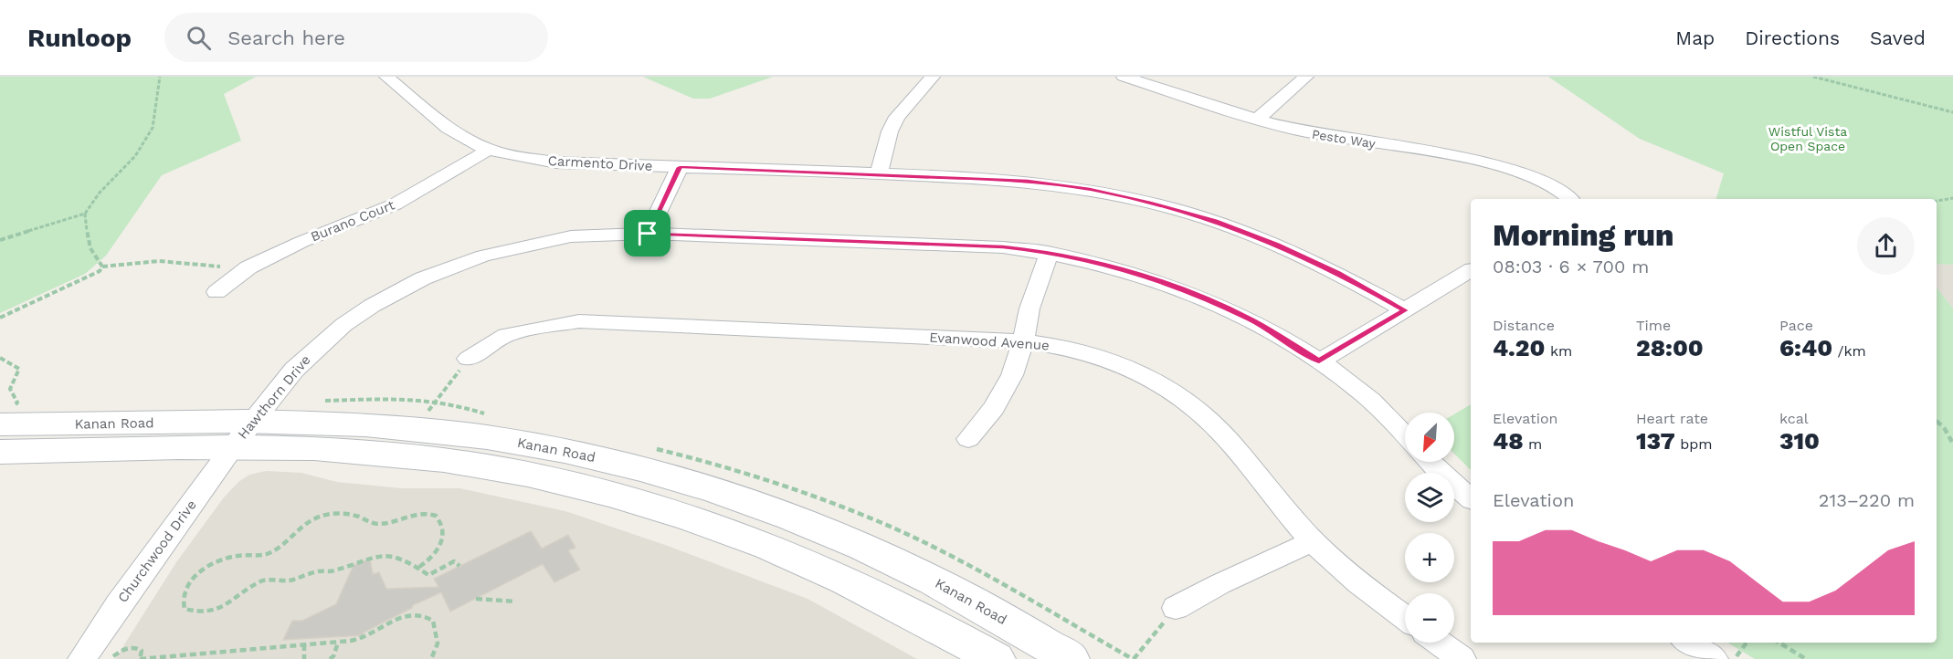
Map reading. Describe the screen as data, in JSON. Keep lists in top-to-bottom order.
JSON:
{
  "streets": {
    "main road": ["Kanan Road"],
    "street": [
      "Pesto Way",
      "Carmento Drive",
      "Burano Court",
      "Evanwood Avenue",
      "Hawthorn Drive",
      "Churchwood Drive"
    ]
  },
  "crossings": [
    ["Carmento Drive", "Burano Court"],
    ["Hawthorn Drive", "Kanan Road"],
    ["Hawthorn Drive", "Churchwood Drive"],
    ["Kanan Road", "Churchwood Drive"]
  ],
  "parks": ["Wistful Vista Open Space"],
  "north": "bottom left",
  "page": {
    "header": "Runloop",
    "search": "Search here",
    "nav": ["Map", "Directions", "Saved"],
    "heading": ["Morning run", "08:03 · 6 × 700 m"],
    "stats": [
      ["Distance", "4.20 km"],
      ["Time", "28:00"],
      ["Pace", "6:40 /km"],
      ["Elevation", "48 m"],
      ["Heart rate", "137 bpm"],
      ["kcal", "310"]
    ],
    "map_buttons": ["+", "−"],
    "chart": ["Elevation", "213–220 m"]
  }
}
